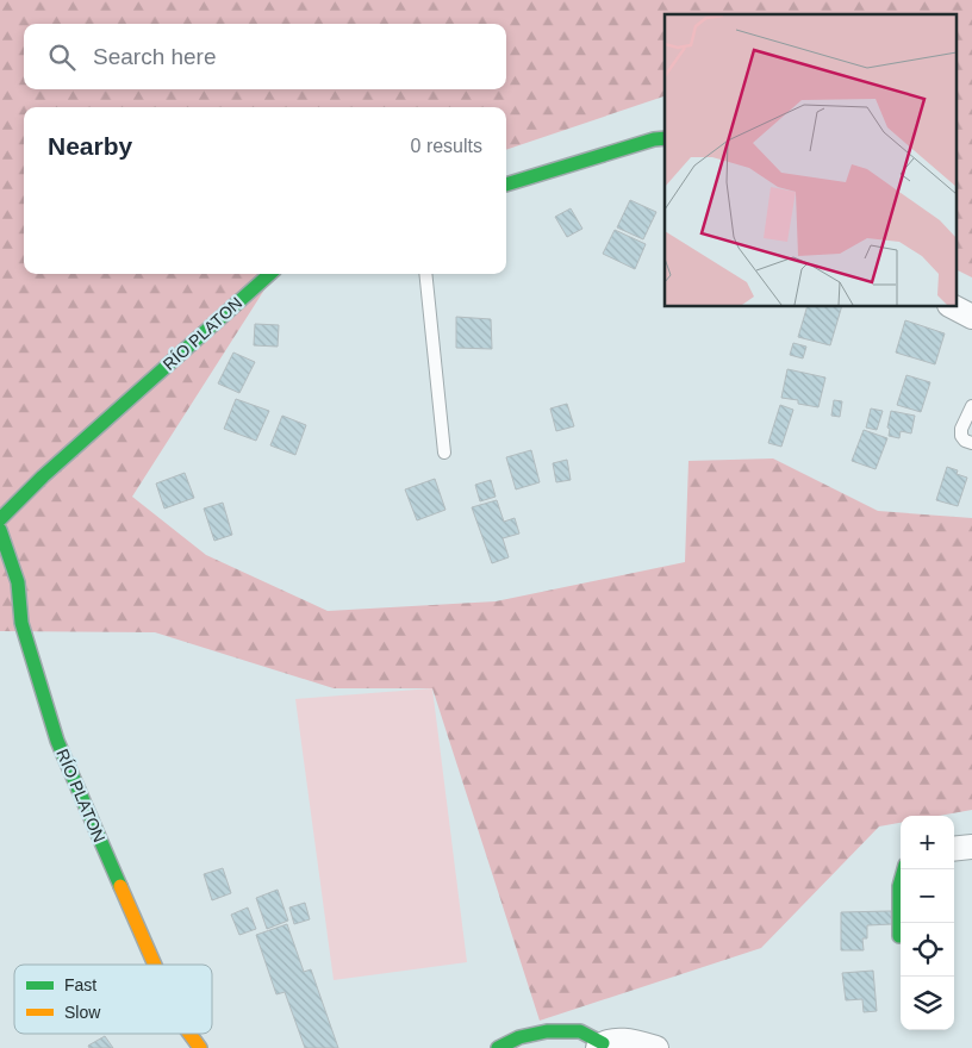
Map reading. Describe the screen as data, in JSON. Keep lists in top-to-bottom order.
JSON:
{
  "streets": {
    "street": ["RÍO PLATON"]
  },
  "legend": ["Fast", "Slow"],
  "page": {
    "search": "Search here",
    "heading": ["Nearby", "0 results"],
    "map_buttons": ["+", "−"]
  }
}
